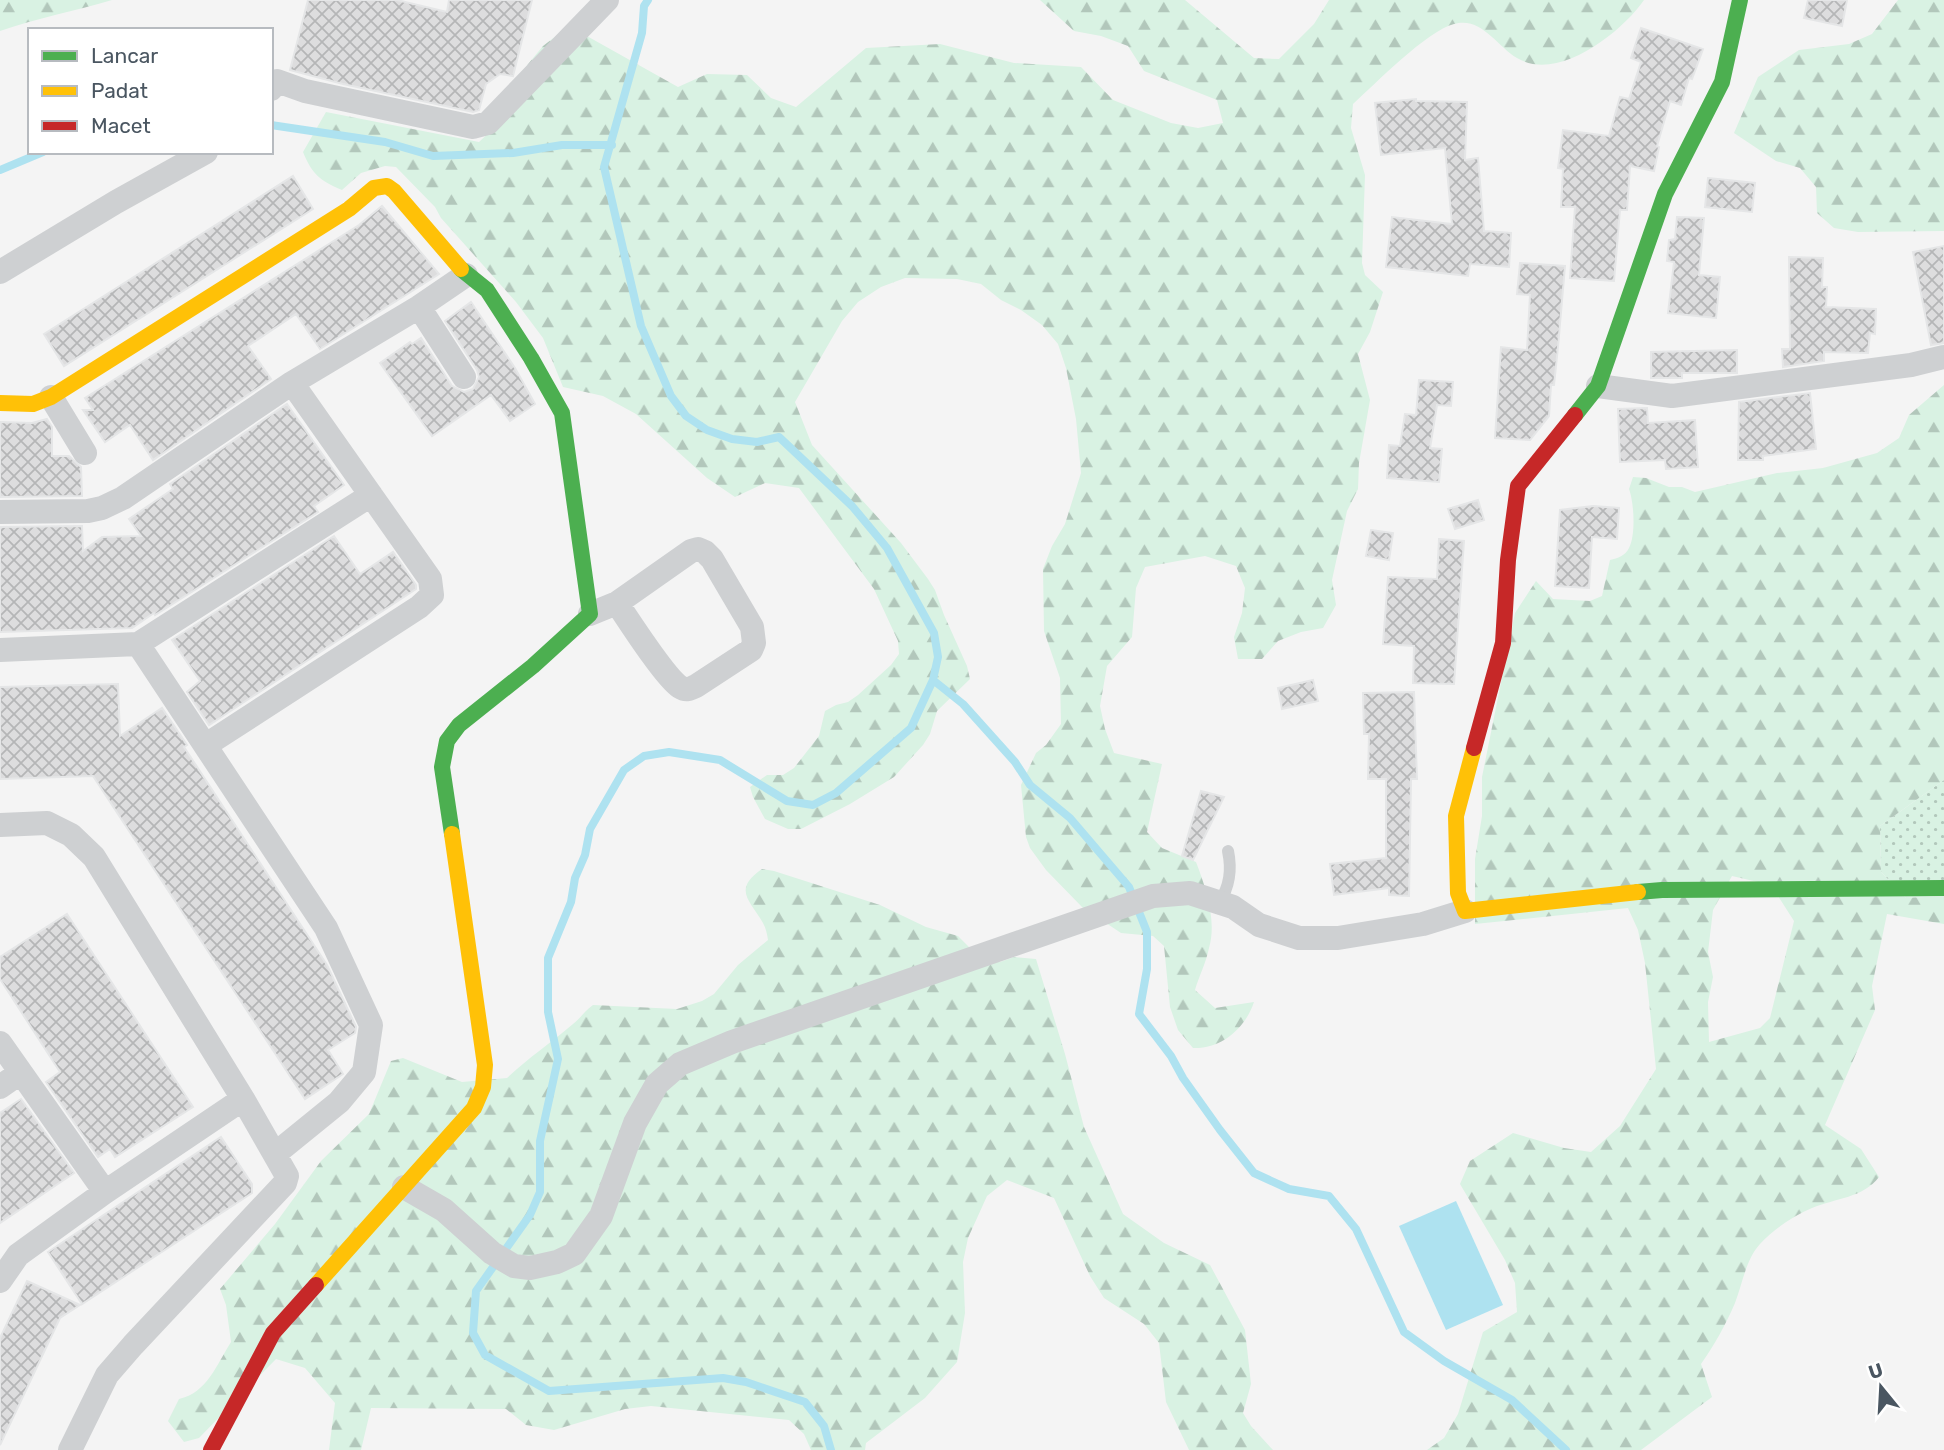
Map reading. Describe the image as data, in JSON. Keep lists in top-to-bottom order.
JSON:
{
  "legend": ["Lancar", "Padat", "Macet"],
  "north": "top"
}
